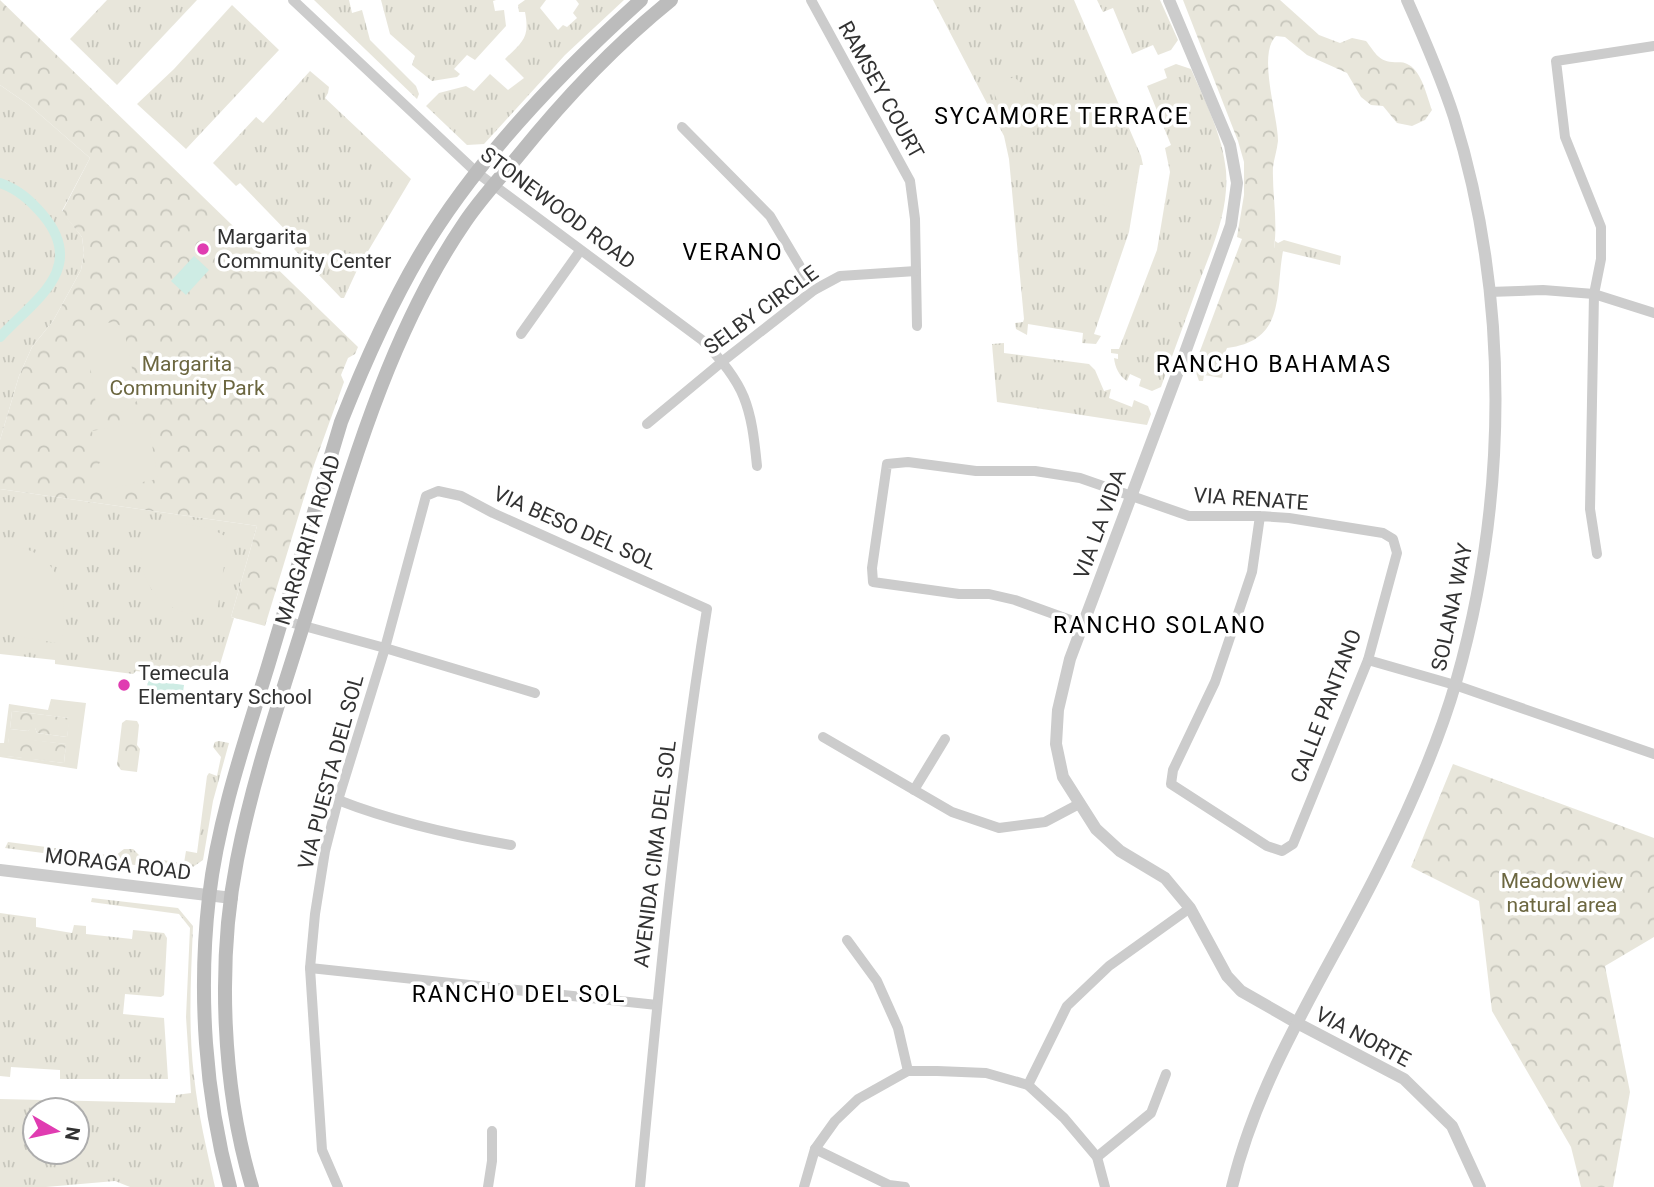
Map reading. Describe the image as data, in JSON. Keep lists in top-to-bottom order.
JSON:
{
  "streets": {
    "main road": ["MARGARITA ROAD"],
    "street": [
      "RAMSEY COURT",
      "STONEWOOD ROAD",
      "SELBY CIRCLE",
      "VIA RENATE",
      "VIA LA VIDA",
      "VIA BESO DEL SOL",
      "SOLANA WAY",
      "CALLE PANTANO",
      "VIA PUESTA DEL SOL",
      "AVENIDA CIMA DEL SOL",
      "MORAGA ROAD",
      "VIA NORTE"
    ]
  },
  "crossings": [
    ["RAMSEY COURT", "SELBY CIRCLE"],
    ["STONEWOOD ROAD", "SELBY CIRCLE"],
    ["STONEWOOD ROAD", "MARGARITA ROAD"],
    ["VIA RENATE", "VIA LA VIDA"],
    ["VIA RENATE", "CALLE PANTANO"],
    ["VIA LA VIDA", "SOLANA WAY"],
    ["VIA LA VIDA", "VIA NORTE"],
    ["VIA BESO DEL SOL", "VIA PUESTA DEL SOL"],
    ["VIA BESO DEL SOL", "AVENIDA CIMA DEL SOL"],
    ["MARGARITA ROAD", "MORAGA ROAD"],
    ["SOLANA WAY", "VIA NORTE"]
  ],
  "districts": [
    "SYCAMORE TERRACE",
    "VERANO",
    "RANCHO BAHAMAS",
    "RANCHO SOLANO",
    "RANCHO DEL SOL"
  ],
  "parks": ["Margarita Community Park", "Meadowview natural area"],
  "places": ["Margarita Community Center", "Temecula Elementary School"],
  "north": "right"
}
